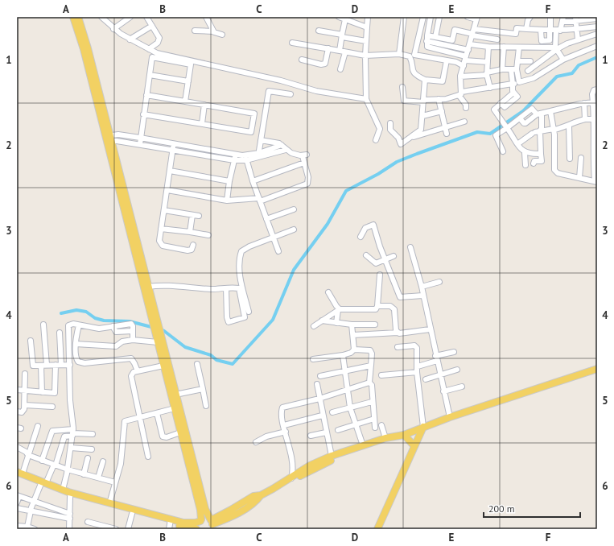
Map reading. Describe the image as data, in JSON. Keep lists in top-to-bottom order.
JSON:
{
  "scale_bar": "200 m",
  "grid": {
    "columns": [
      "A",
      "B",
      "C",
      "D",
      "E",
      "F"
    ],
    "rows": [
      "1",
      "2",
      "3",
      "4",
      "5",
      "6"
    ]
  }
}
